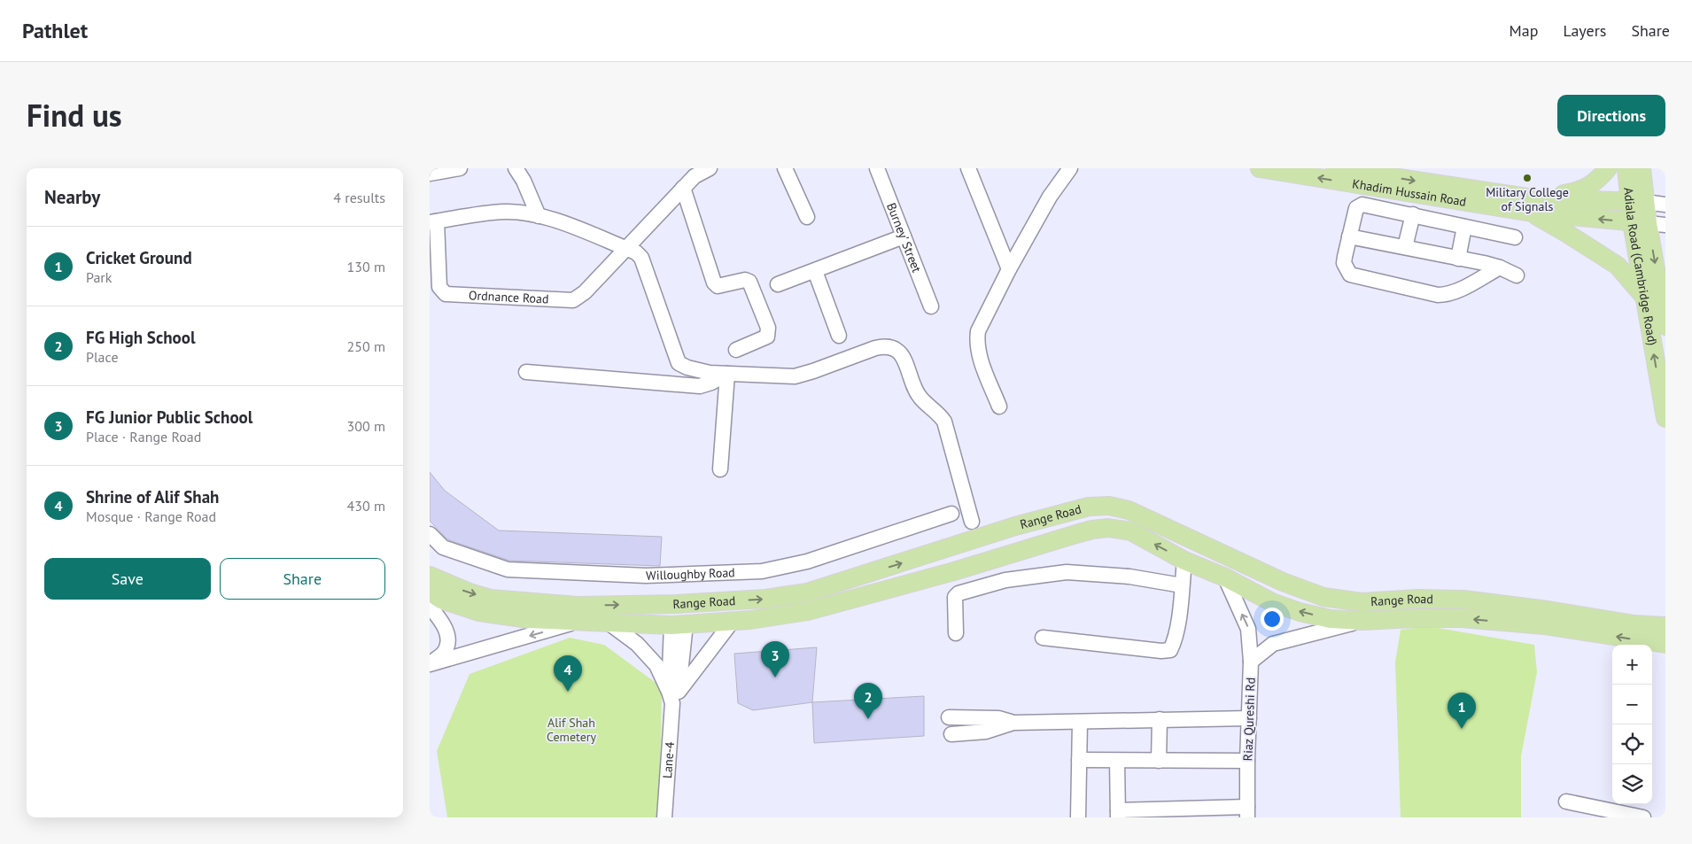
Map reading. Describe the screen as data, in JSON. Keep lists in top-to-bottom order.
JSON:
{
  "streets": {
    "main road": ["Khadim Hussain Road", "Adiala Road (Cambridge Road)", "Range Road"],
    "street": [
      "Burney' Street",
      "Ordnance Road",
      "Willoughby Road",
      "Riaz Qureshi Rd",
      "Lane-4"
    ]
  },
  "crossings": [
    ["Khadim Hussain Road", "Adiala Road (Cambridge Road)"],
    ["Range Road", "Lane-4"]
  ],
  "parks": ["Alif Shah Cemetery"],
  "places": ["Military College of Signals"],
  "page": {
    "header": "Pathlet",
    "nav": ["Map", "Layers", "Share"],
    "title": "Find us",
    "buttons": [
      "Directions",
      ["Save", "Share"]
    ],
    "heading": ["Nearby", "4 results"],
    "list": [
      {
        "mark": "1",
        "name": "Cricket Ground",
        "note": "Park",
        "value": "130 m"
      },
      {
        "mark": "2",
        "name": "FG High School",
        "note": "Place",
        "value": "250 m"
      },
      {
        "mark": "3",
        "name": "FG Junior Public School",
        "note": "Place · Range Road",
        "value": "300 m"
      },
      {
        "mark": "4",
        "name": "Shrine of Alif Shah",
        "note": "Mosque · Range Road",
        "value": "430 m"
      }
    ],
    "pins": [
      "3",
      "4",
      "2",
      "1"
    ],
    "map_buttons": ["+", "−"]
  }
}
